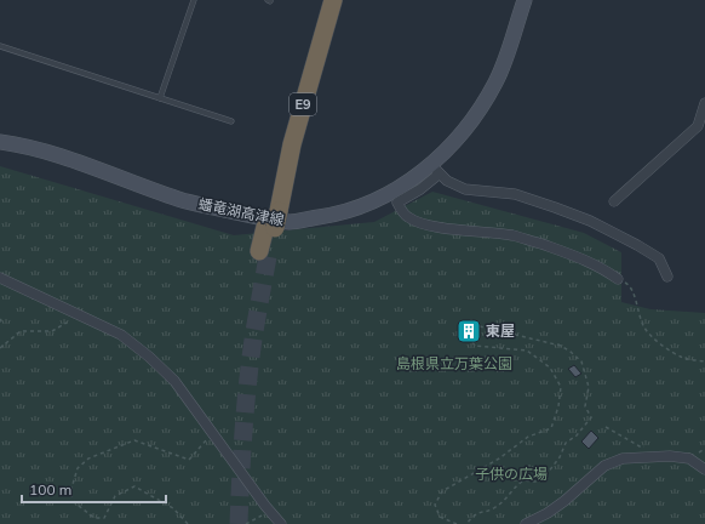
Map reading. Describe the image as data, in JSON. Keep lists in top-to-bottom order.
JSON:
{
  "streets": {
    "highway": ["E9"],
    "main road": ["蟠竜湖高津線"]
  },
  "parks": ["島根県立万葉公園", "子供の広場"],
  "places": {
    "building": ["東屋"]
  },
  "scale_bar": "100 m"
}
